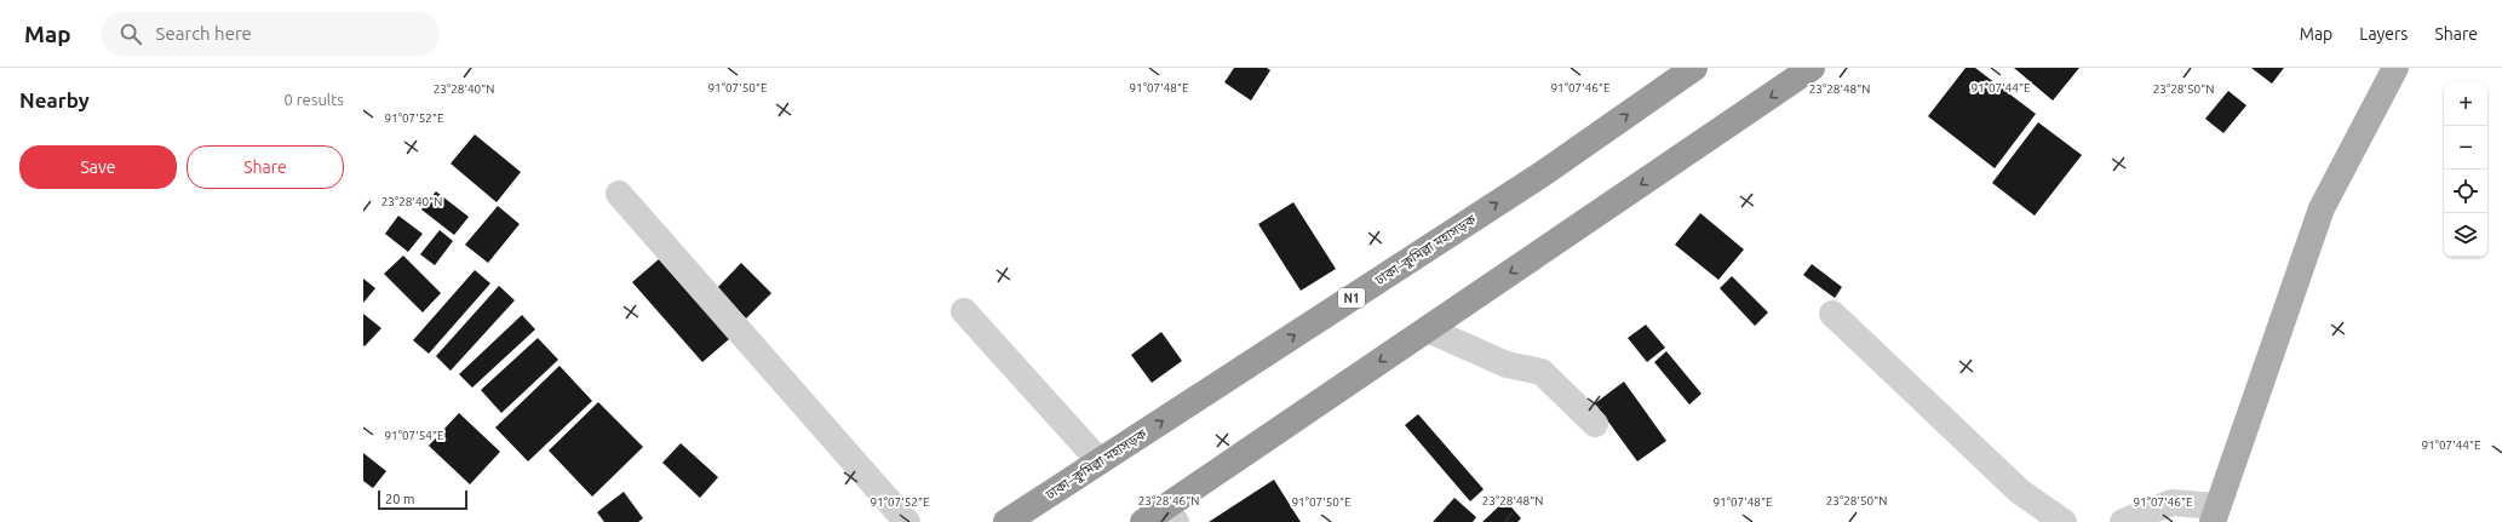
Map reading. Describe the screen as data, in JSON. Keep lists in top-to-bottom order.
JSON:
{
  "streets": {
    "highway": ["ঢাকা–কুমিল্লা মহাসড়ক", "N1"]
  },
  "scale_bar": "20 m",
  "page": {
    "header": "Map",
    "search": "Search here",
    "nav": ["Map", "Layers", "Share"],
    "heading": ["Nearby", "0 results"],
    "map_buttons": ["+", "−"],
    "buttons": ["Save", "Share"],
    "scale": "20 m"
  },
  "coordinates": [
    "91°07'46\"E",
    "91°07'50\"E",
    "91°07'48\"E",
    "91°07'44\"E",
    "23°28'40\"N",
    "23°28'48\"N",
    "23°28'50\"N",
    "91°07'52\"E",
    "91°07'54\"E",
    "23°28'46\"N"
  ]
}
